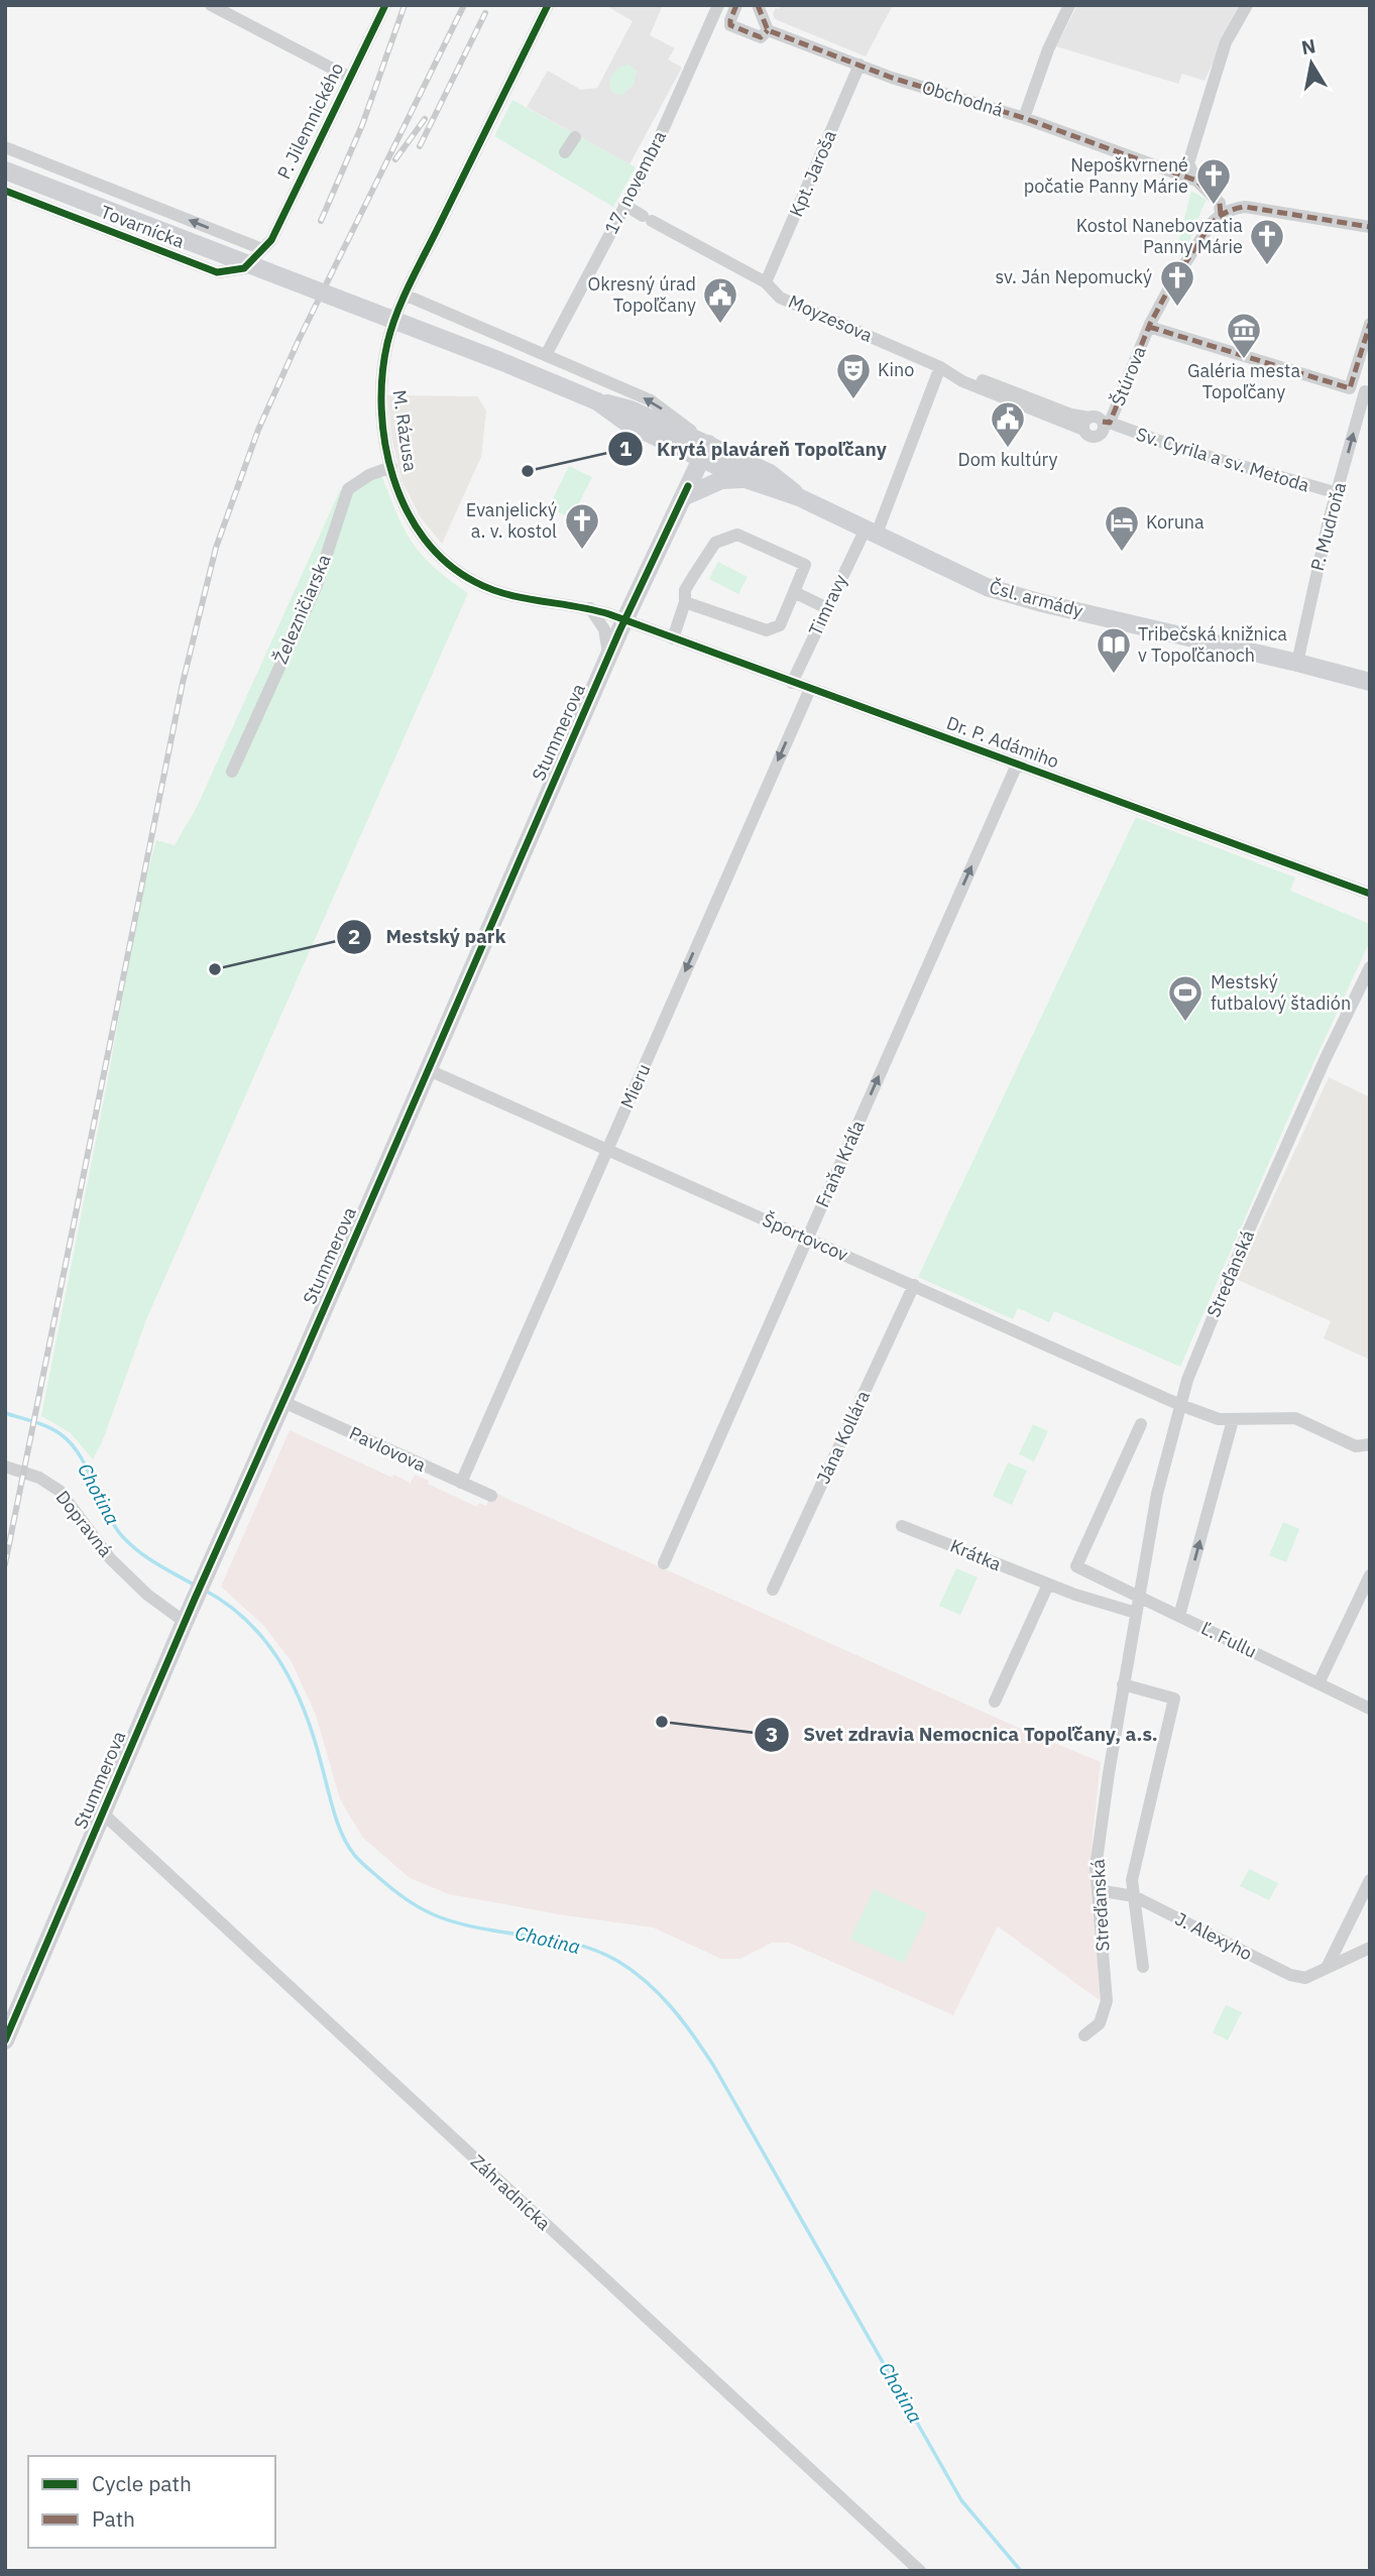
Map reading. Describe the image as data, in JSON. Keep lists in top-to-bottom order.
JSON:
{
  "streets": {
    "main road": ["Tovarnícka", "Čsl. armády", "Stummerova"],
    "street": [
      "Obchodná",
      "P. Jilemnického",
      "Kpt. Jaroša",
      "17. novembra",
      "Moyzesova",
      "Štúrova",
      "M. Rázusa",
      "Sv. Cyrila a sv. Metoda",
      "P. Mudroňa",
      "Timravy",
      "Železničiarska",
      "Dr. P. Adámiho",
      "Mieru",
      "Fraňa Kráľa",
      "Športovcov",
      "Streďanská",
      "Jána Kollára",
      "Pavlovova",
      "Dopravná",
      "Krátka",
      "Ľ. Fullu",
      "J. Alexyho",
      "Záhradnícka"
    ]
  },
  "crossings": [
    ["Obchodná", "Kpt. Jaroša"],
    ["P. Jilemnického", "Tovarnícka"],
    ["Kpt. Jaroša", "Moyzesova"],
    ["17. novembra", "Moyzesova"],
    ["Tovarnícka", "Čsl. armády"],
    ["Tovarnícka", "Stummerova"],
    ["Moyzesova", "Sv. Cyrila a sv. Metoda"],
    ["Moyzesova", "Timravy"],
    ["Štúrova", "Sv. Cyrila a sv. Metoda"],
    ["M. Rázusa", "Železničiarska"],
    ["M. Rázusa", "Stummerova"],
    ["M. Rázusa", "Dr. P. Adámiho"],
    ["Sv. Cyrila a sv. Metoda", "P. Mudroňa"],
    ["Sv. Cyrila a sv. Metoda", "Timravy"],
    ["P. Mudroňa", "Čsl. armády"],
    ["Čsl. armády", "Timravy"],
    ["Čsl. armády", "Stummerova"],
    ["Timravy", "Dr. P. Adámiho"],
    ["Stummerova", "Dr. P. Adámiho"],
    ["Stummerova", "Športovcov"],
    ["Stummerova", "Pavlovova"],
    ["Stummerova", "Dopravná"],
    ["Stummerova", "Záhradnícka"],
    ["Dr. P. Adámiho", "Mieru"],
    ["Dr. P. Adámiho", "Fraňa Kráľa"],
    ["Mieru", "Športovcov"],
    ["Mieru", "Pavlovova"],
    ["Fraňa Kráľa", "Športovcov"],
    ["Športovcov", "Streďanská"],
    ["Športovcov", "Jána Kollára"],
    ["Streďanská", "Krátka"],
    ["Streďanská", "Ľ. Fullu"],
    ["Streďanská", "J. Alexyho"]
  ],
  "one_way": ["P. Mudroňa", "Mieru", "Fraňa Kráľa"],
  "water": ["Chotina"],
  "places": {
    "church": [
      "Nepoškvrnené počatie Panny Márie",
      "Kostol Nanebovzatia Panny Márie",
      "sv. Ján Nepomucký",
      "Evanjelický a. v. kostol"
    ],
    "public building": ["Okresný úrad Topoľčany", "Dom kultúry"],
    "museum": ["Galéria mesta Topoľčany"],
    "theatre": ["Kino"],
    "other": ["Krytá plaváreň Topoľčany", "Mestský park", "Svet zdravia Nemocnica Topoľčany, a.s."],
    "hotel": ["Koruna"],
    "library": ["Tribečská knižnica v Topoľčanoch"],
    "sports": ["Mestský futbalový štadión"]
  },
  "legend": ["Cycle path", "Path"],
  "north": "top"
}
